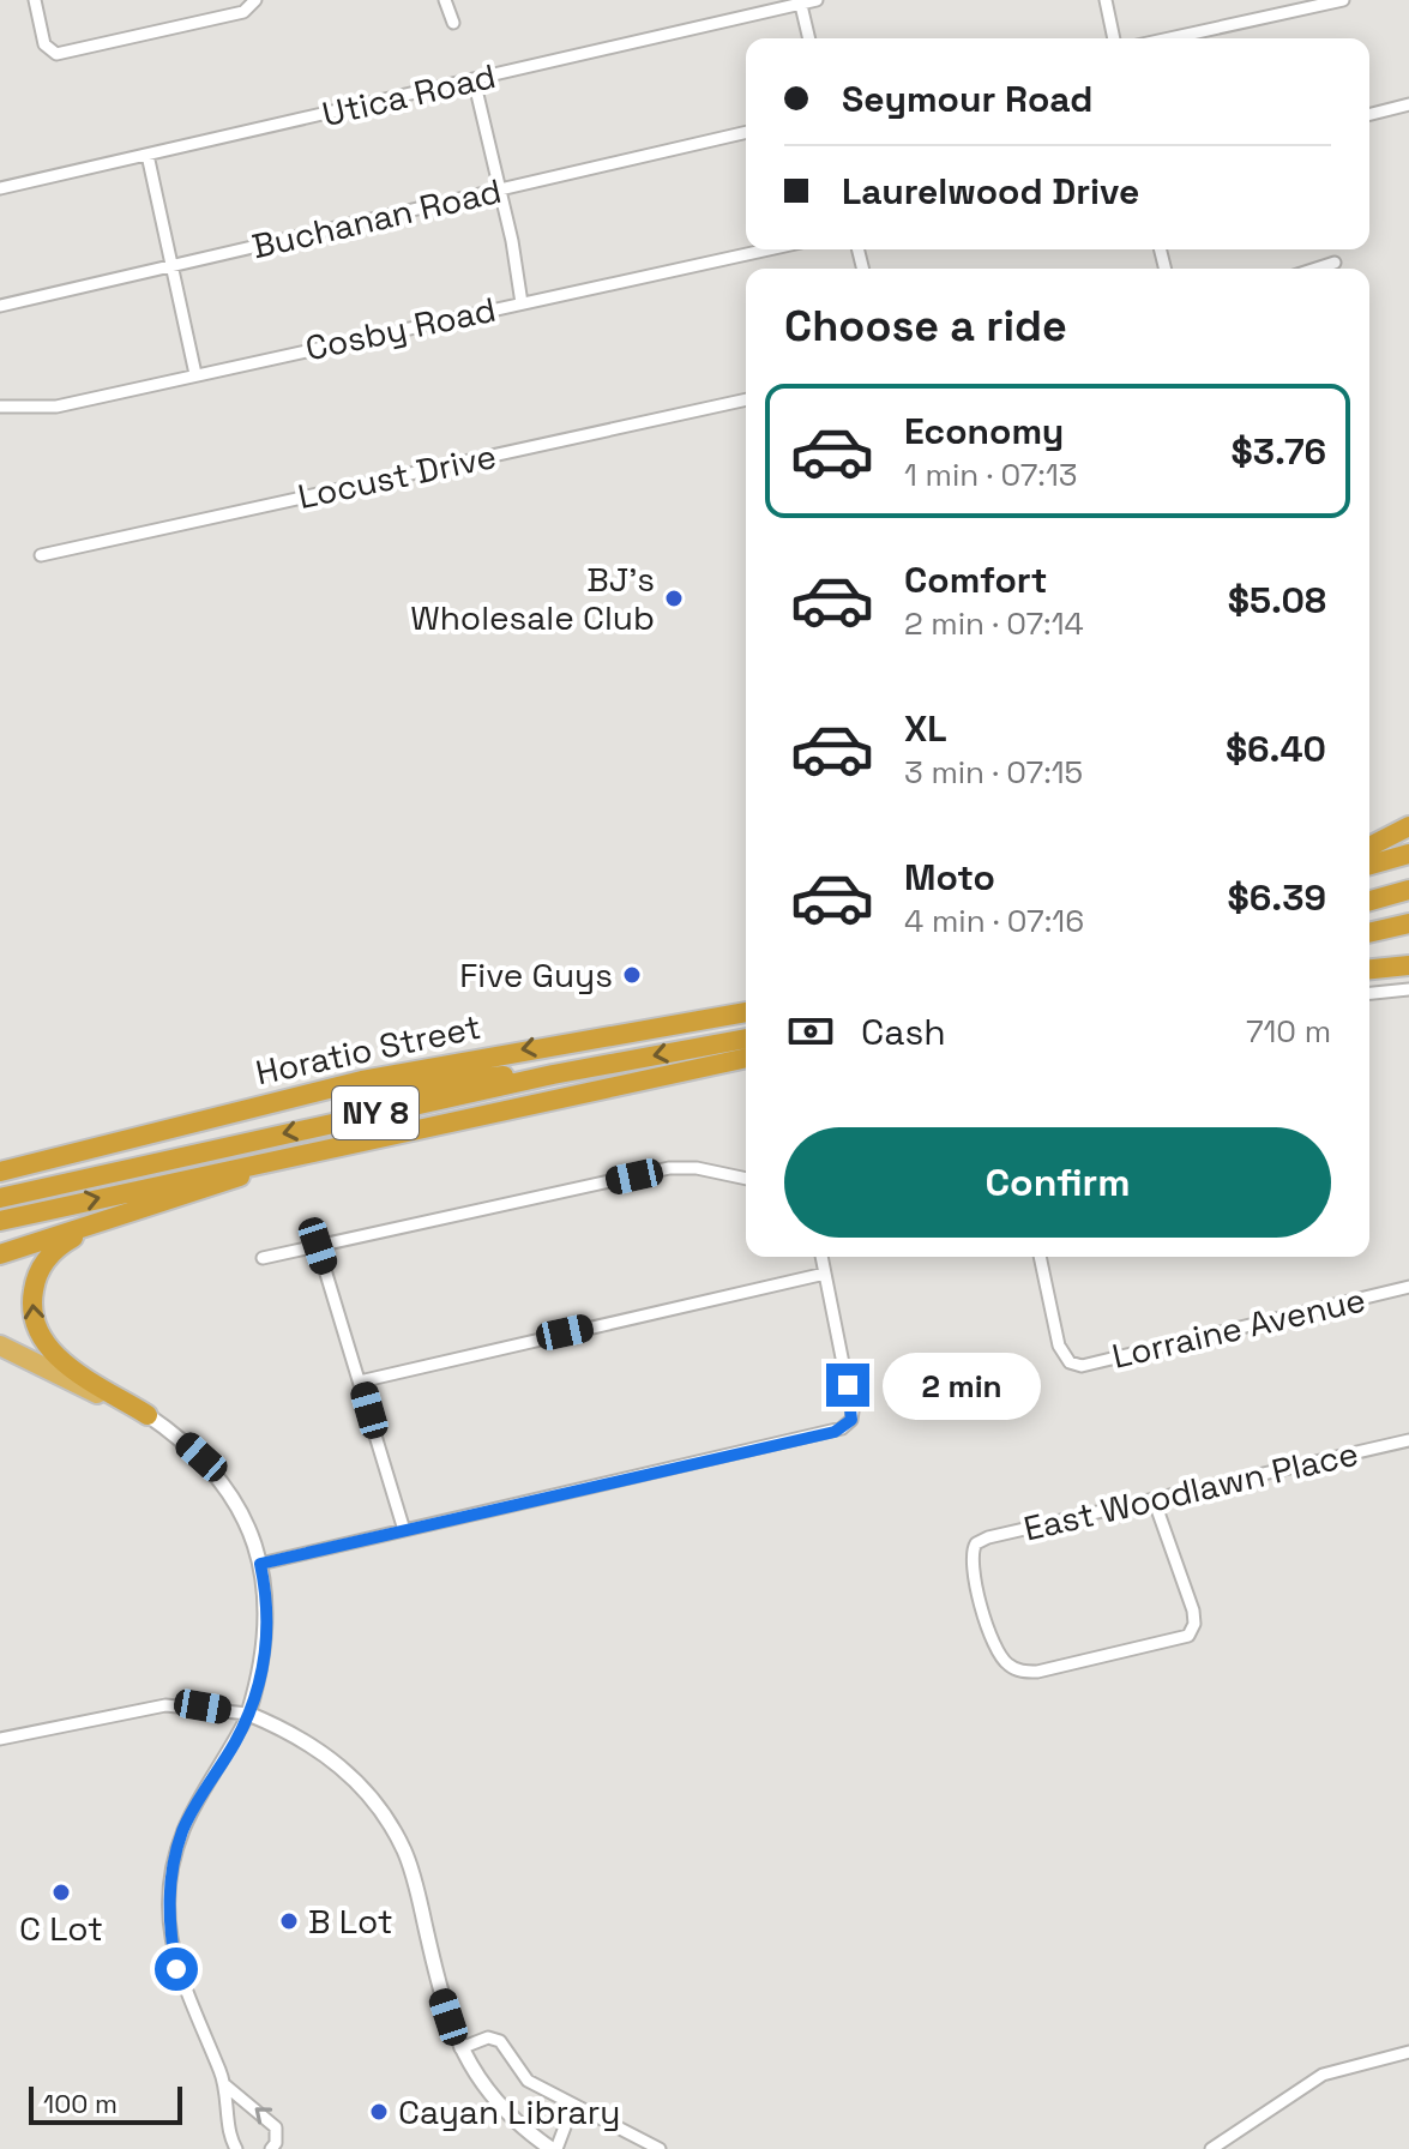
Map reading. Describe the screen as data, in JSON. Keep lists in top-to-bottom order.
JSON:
{
  "streets": {
    "highway": ["Horatio Street", "NY 8"],
    "street": [
      "Utica Road",
      "Buchanan Road",
      "Cosby Road",
      "Locust Drive",
      "Lorraine Avenue",
      "East Woodlawn Place"
    ]
  },
  "places": [
    "BJ's Wholesale Club",
    "Five Guys",
    "C Lot",
    "B Lot",
    "Cayan Library"
  ],
  "scale_bar": "100 m",
  "page": {
    "banner": ["Seymour Road", "Laurelwood Drive"],
    "heading": "Choose a ride",
    "list": [
      {
        "name": "Economy",
        "note": "1 min · 07:13",
        "value": "$3.76"
      },
      {
        "name": "Comfort",
        "note": "2 min · 07:14",
        "value": "$5.08"
      },
      {
        "name": "XL",
        "note": "3 min · 07:15",
        "value": "$6.40"
      },
      {
        "name": "Moto",
        "note": "4 min · 07:16",
        "value": "$6.39"
      }
    ],
    "pay": ["Cash", "710 m"],
    "buttons": "Confirm",
    "bubble": "2 min",
    "scale": "100 m"
  }
}
